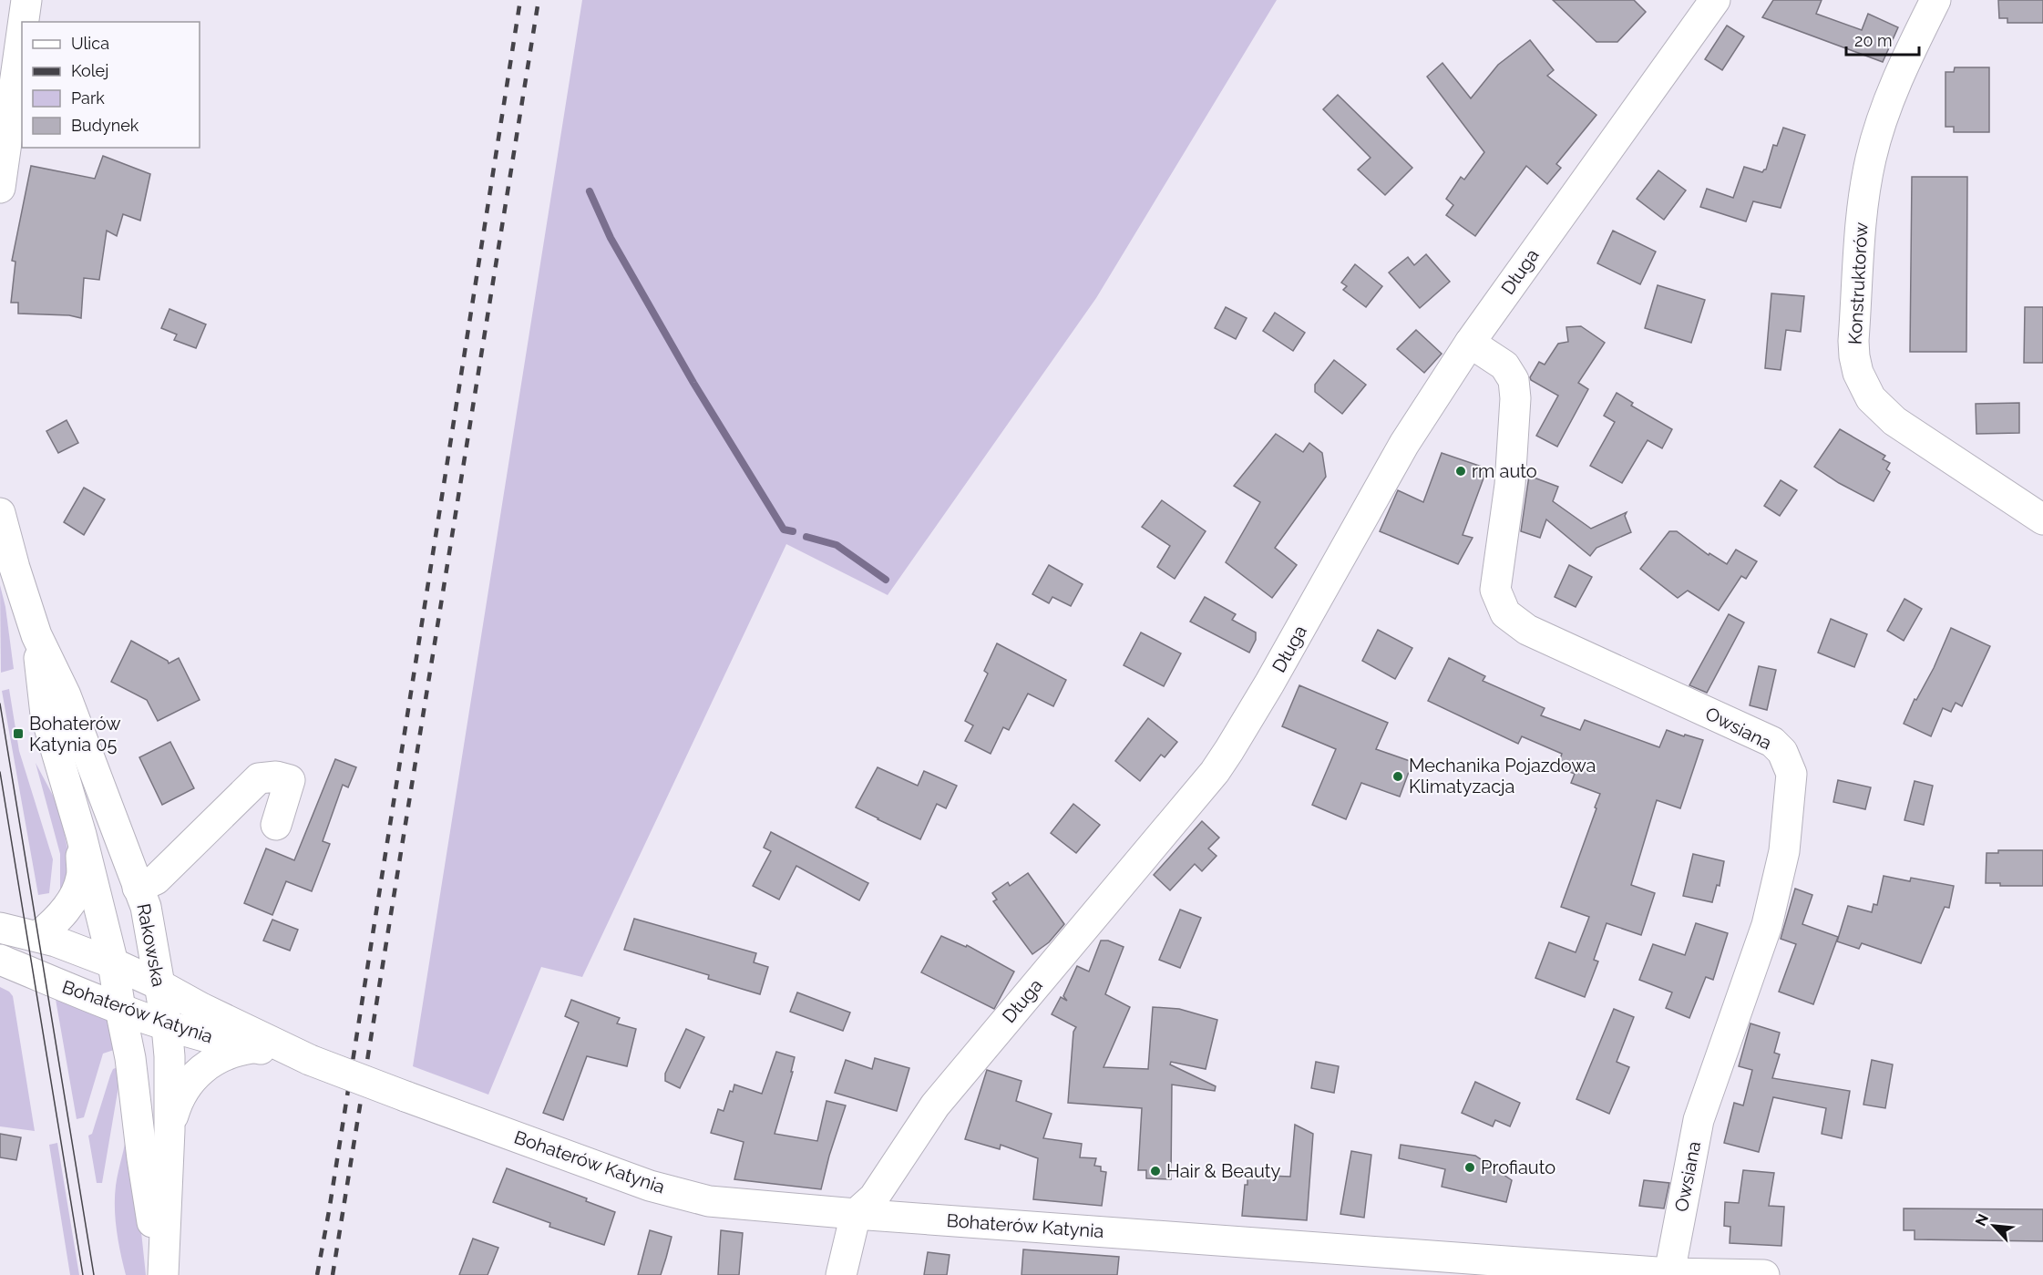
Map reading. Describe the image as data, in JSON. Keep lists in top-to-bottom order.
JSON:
{
  "streets": {
    "street": [
      "Długa",
      "Konstruktorów",
      "Owsiana",
      "Rakowska",
      "Bohaterów Katynia"
    ]
  },
  "crossings": [
    ["Długa", "Owsiana"],
    ["Długa", "Bohaterów Katynia"],
    ["Owsiana", "Bohaterów Katynia"],
    ["Rakowska", "Bohaterów Katynia"]
  ],
  "places": {
    "other": [
      "rm auto",
      "Mechanika Pojazdowa Klimatyzacja",
      "Profiauto",
      "Hair & Beauty"
    ],
    "transit": ["Bohaterów Katynia 05"]
  },
  "legend": [
    "Ulica",
    "Kolej",
    "Park",
    "Budynek"
  ],
  "scale_bar": "20 m",
  "north": "top left"
}
